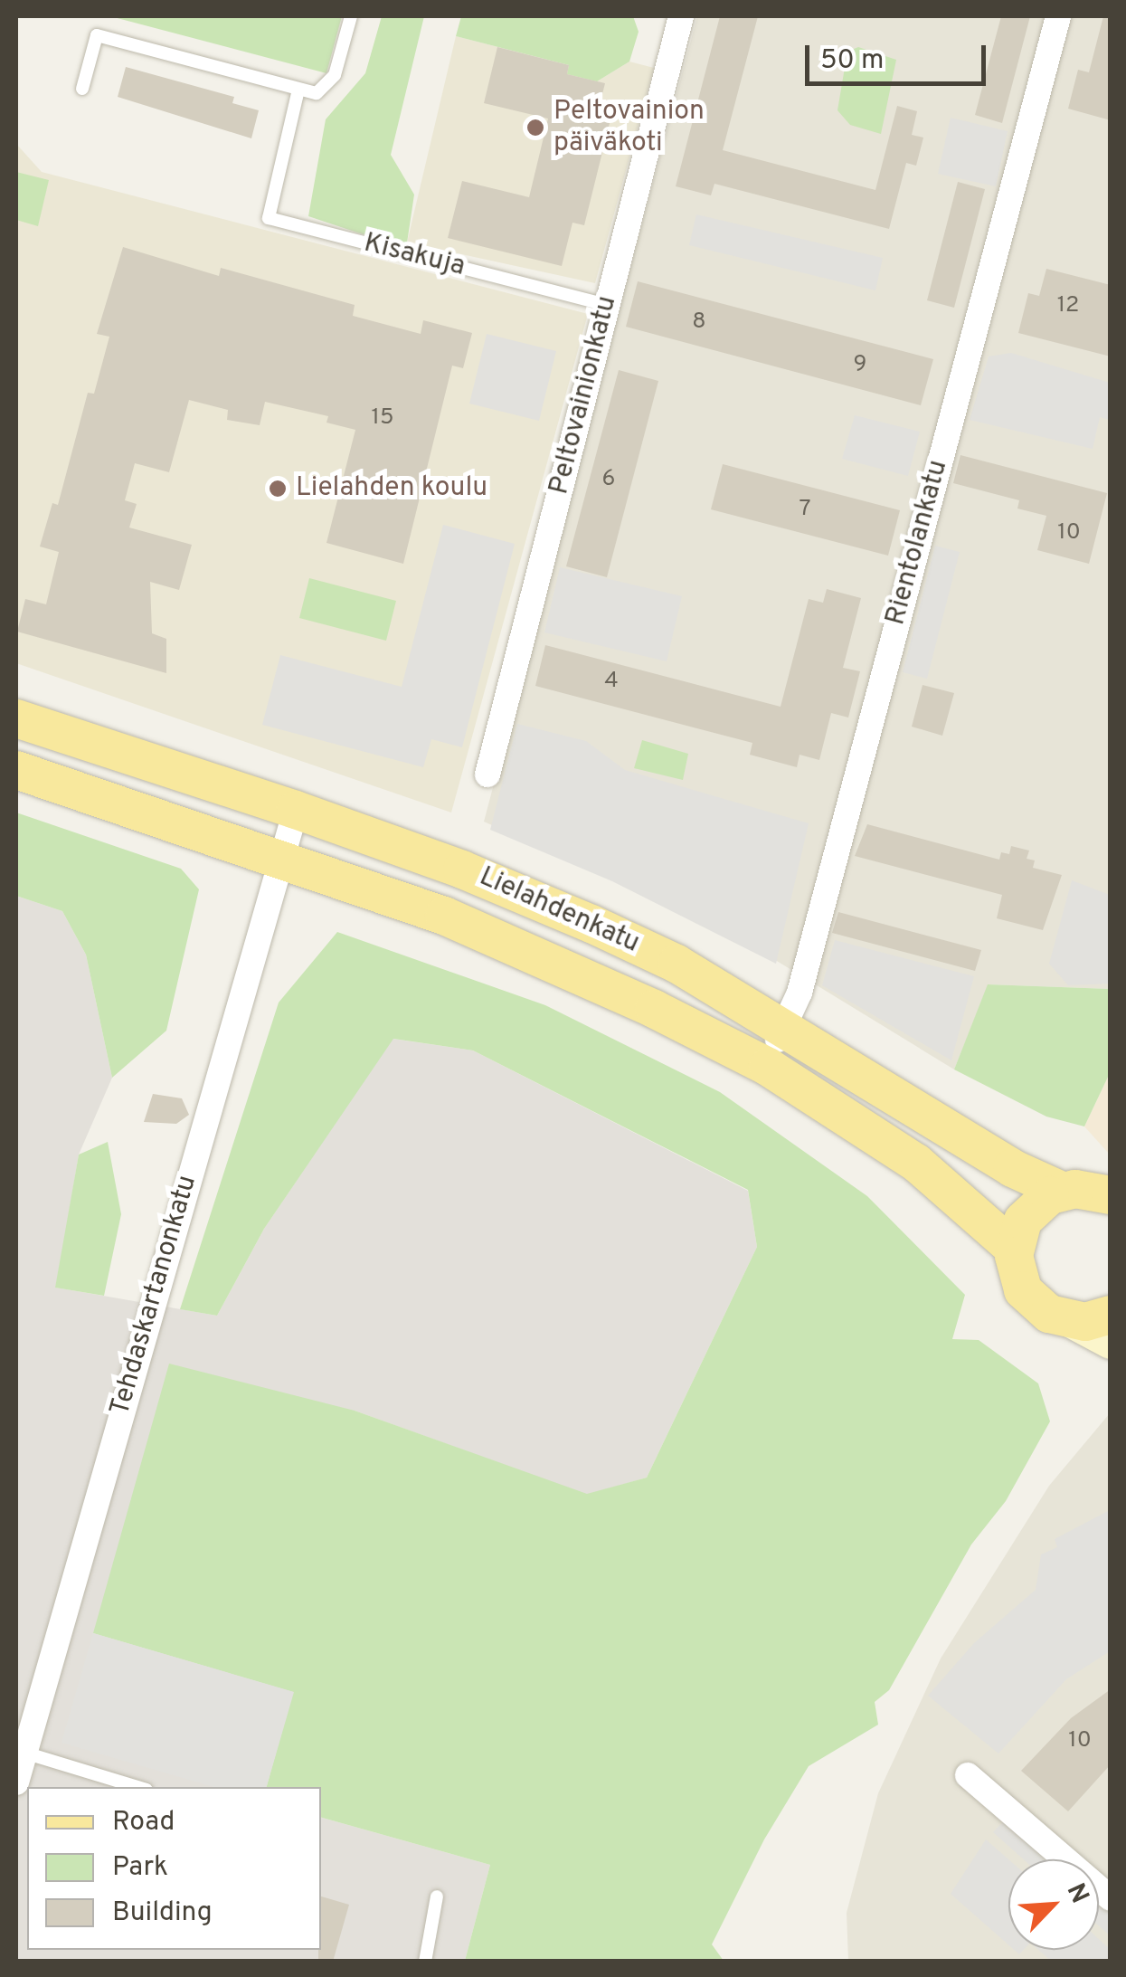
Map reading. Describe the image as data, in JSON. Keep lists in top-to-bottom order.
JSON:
{
  "streets": {
    "main road": ["Lielahdenkatu"],
    "street": ["Peltovainionkatu", "Rientolankatu", "Tehdaskartanonkatu"],
    "lane": ["Kisakuja"]
  },
  "crossings": [
    ["Kisakuja", "Peltovainionkatu"],
    ["Rientolankatu", "Lielahdenkatu"],
    ["Lielahdenkatu", "Tehdaskartanonkatu"]
  ],
  "places": ["Peltovainion päiväkoti", "Lielahden koulu"],
  "house_numbers": [
    "12",
    "8",
    "9",
    "15",
    "6",
    "7",
    "10",
    "4",
    "10"
  ],
  "legend": ["Road", "Park", "Building"],
  "scale_bar": "50 m",
  "north": "top right"
}
